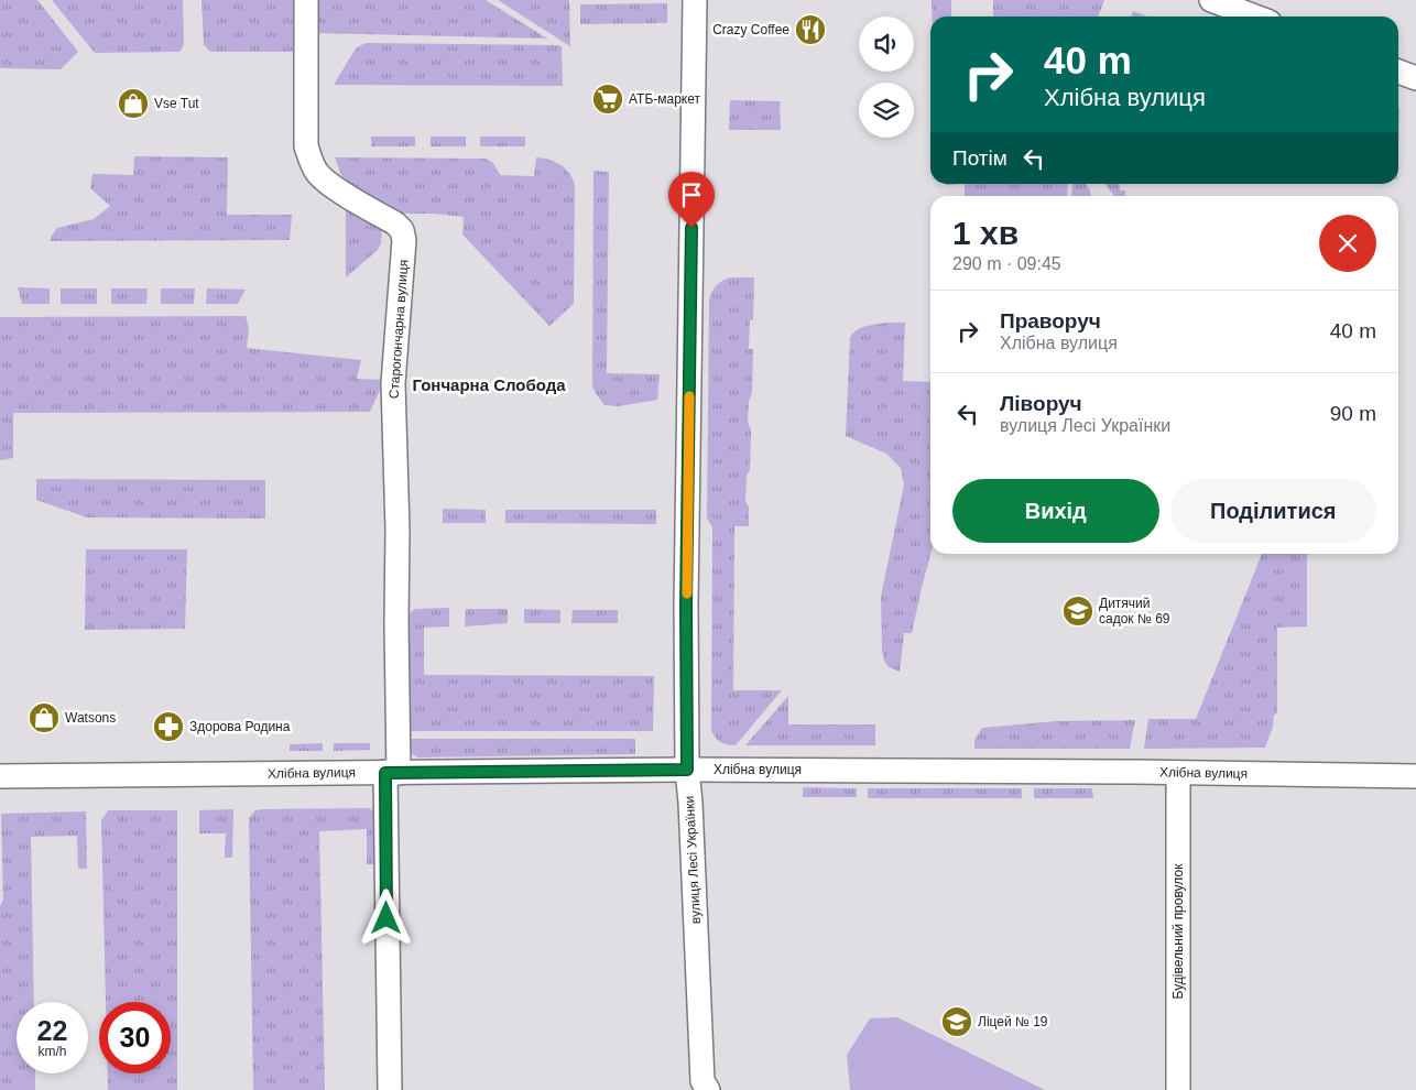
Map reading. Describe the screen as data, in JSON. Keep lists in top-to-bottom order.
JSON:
{
  "streets": {
    "street": [
      "Старогончарна вулиця",
      "Хлібна вулиця",
      "вулиця Лесі Українки",
      "Будівельний провулок"
    ]
  },
  "crossings": [
    ["Старогончарна вулиця", "Хлібна вулиця"],
    ["Хлібна вулиця", "вулиця Лесі Українки"],
    ["Хлібна вулиця", "Будівельний провулок"]
  ],
  "districts": ["Гончарна Слобода"],
  "places": {
    "restaurant": ["Crazy Coffee"],
    "supermarket": ["АТБ-маркет"],
    "shop": ["Vse Tut", "Watsons"],
    "school or university": ["Дитячий садок № 69", "Ліцей № 19"],
    "pharmacy": ["Здорова Родина"]
  },
  "page": {
    "turn": ["40 m", "Хлібна вулиця"],
    "then": "Потім",
    "heading": ["1 хв", "290 m · 09:45"],
    "list": [
      {
        "name": "Праворуч",
        "note": "Хлібна вулиця",
        "value": "40 m"
      },
      {
        "name": "Ліворуч",
        "note": "вулиця Лесі Українки",
        "value": "90 m"
      }
    ],
    "buttons": ["Вихід", "Поділитися"],
    "speed": "22 km/h",
    "limit": "30"
  }
}
